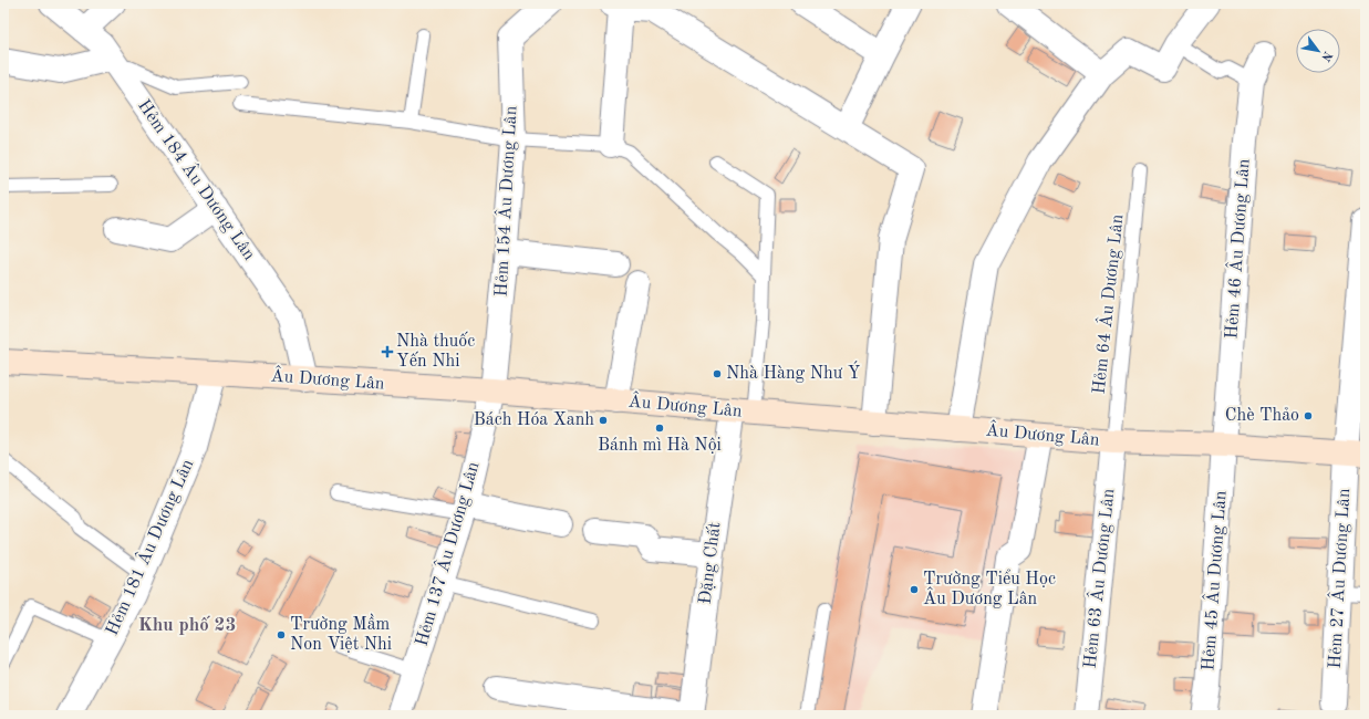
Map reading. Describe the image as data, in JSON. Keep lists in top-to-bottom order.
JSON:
{
  "streets": {
    "street": [
      "Hẻm 184 Âu Dương Lân",
      "Hẻm 154 Âu Dương Lân",
      "Hẻm 46 Âu Dương Lân",
      "Âu Dương Lân",
      "Hẻm 181 Âu Dương Lân",
      "Hẻm 137 Âu Dương Lân",
      "Đặng Chất",
      "Hẻm 63 Âu Dương Lân",
      "Hẻm 27 Âu Dương Lân",
      "Hẻm 45 Âu Dương Lân"
    ],
    "lane": ["Hẻm 64 Âu Dương Lân"]
  },
  "crossings": [
    ["Hẻm 184 Âu Dương Lân", "Âu Dương Lân"],
    ["Hẻm 154 Âu Dương Lân", "Âu Dương Lân"],
    ["Hẻm 154 Âu Dương Lân", "Hẻm 137 Âu Dương Lân"],
    ["Hẻm 46 Âu Dương Lân", "Âu Dương Lân"],
    ["Hẻm 46 Âu Dương Lân", "Hẻm 45 Âu Dương Lân"],
    ["Hẻm 64 Âu Dương Lân", "Âu Dương Lân"],
    ["Hẻm 64 Âu Dương Lân", "Hẻm 63 Âu Dương Lân"],
    ["Âu Dương Lân", "Hẻm 181 Âu Dương Lân"],
    ["Âu Dương Lân", "Hẻm 137 Âu Dương Lân"],
    ["Âu Dương Lân", "Đặng Chất"],
    ["Âu Dương Lân", "Hẻm 63 Âu Dương Lân"],
    ["Âu Dương Lân", "Hẻm 27 Âu Dương Lân"],
    ["Âu Dương Lân", "Hẻm 45 Âu Dương Lân"]
  ],
  "districts": ["Khu phố 23"],
  "places": {
    "health": ["Nhà thuốc Yến Nhi"],
    "other": [
      "Nhà Hàng Như Ý",
      "Chè Thảo",
      "Bách Hóa Xanh",
      "Bánh mì Hà Nội",
      "Trường Tiểu Học Âu Dương Lân",
      "Trường Mầm Non Việt Nhi"
    ]
  },
  "north": "bottom right"
}
